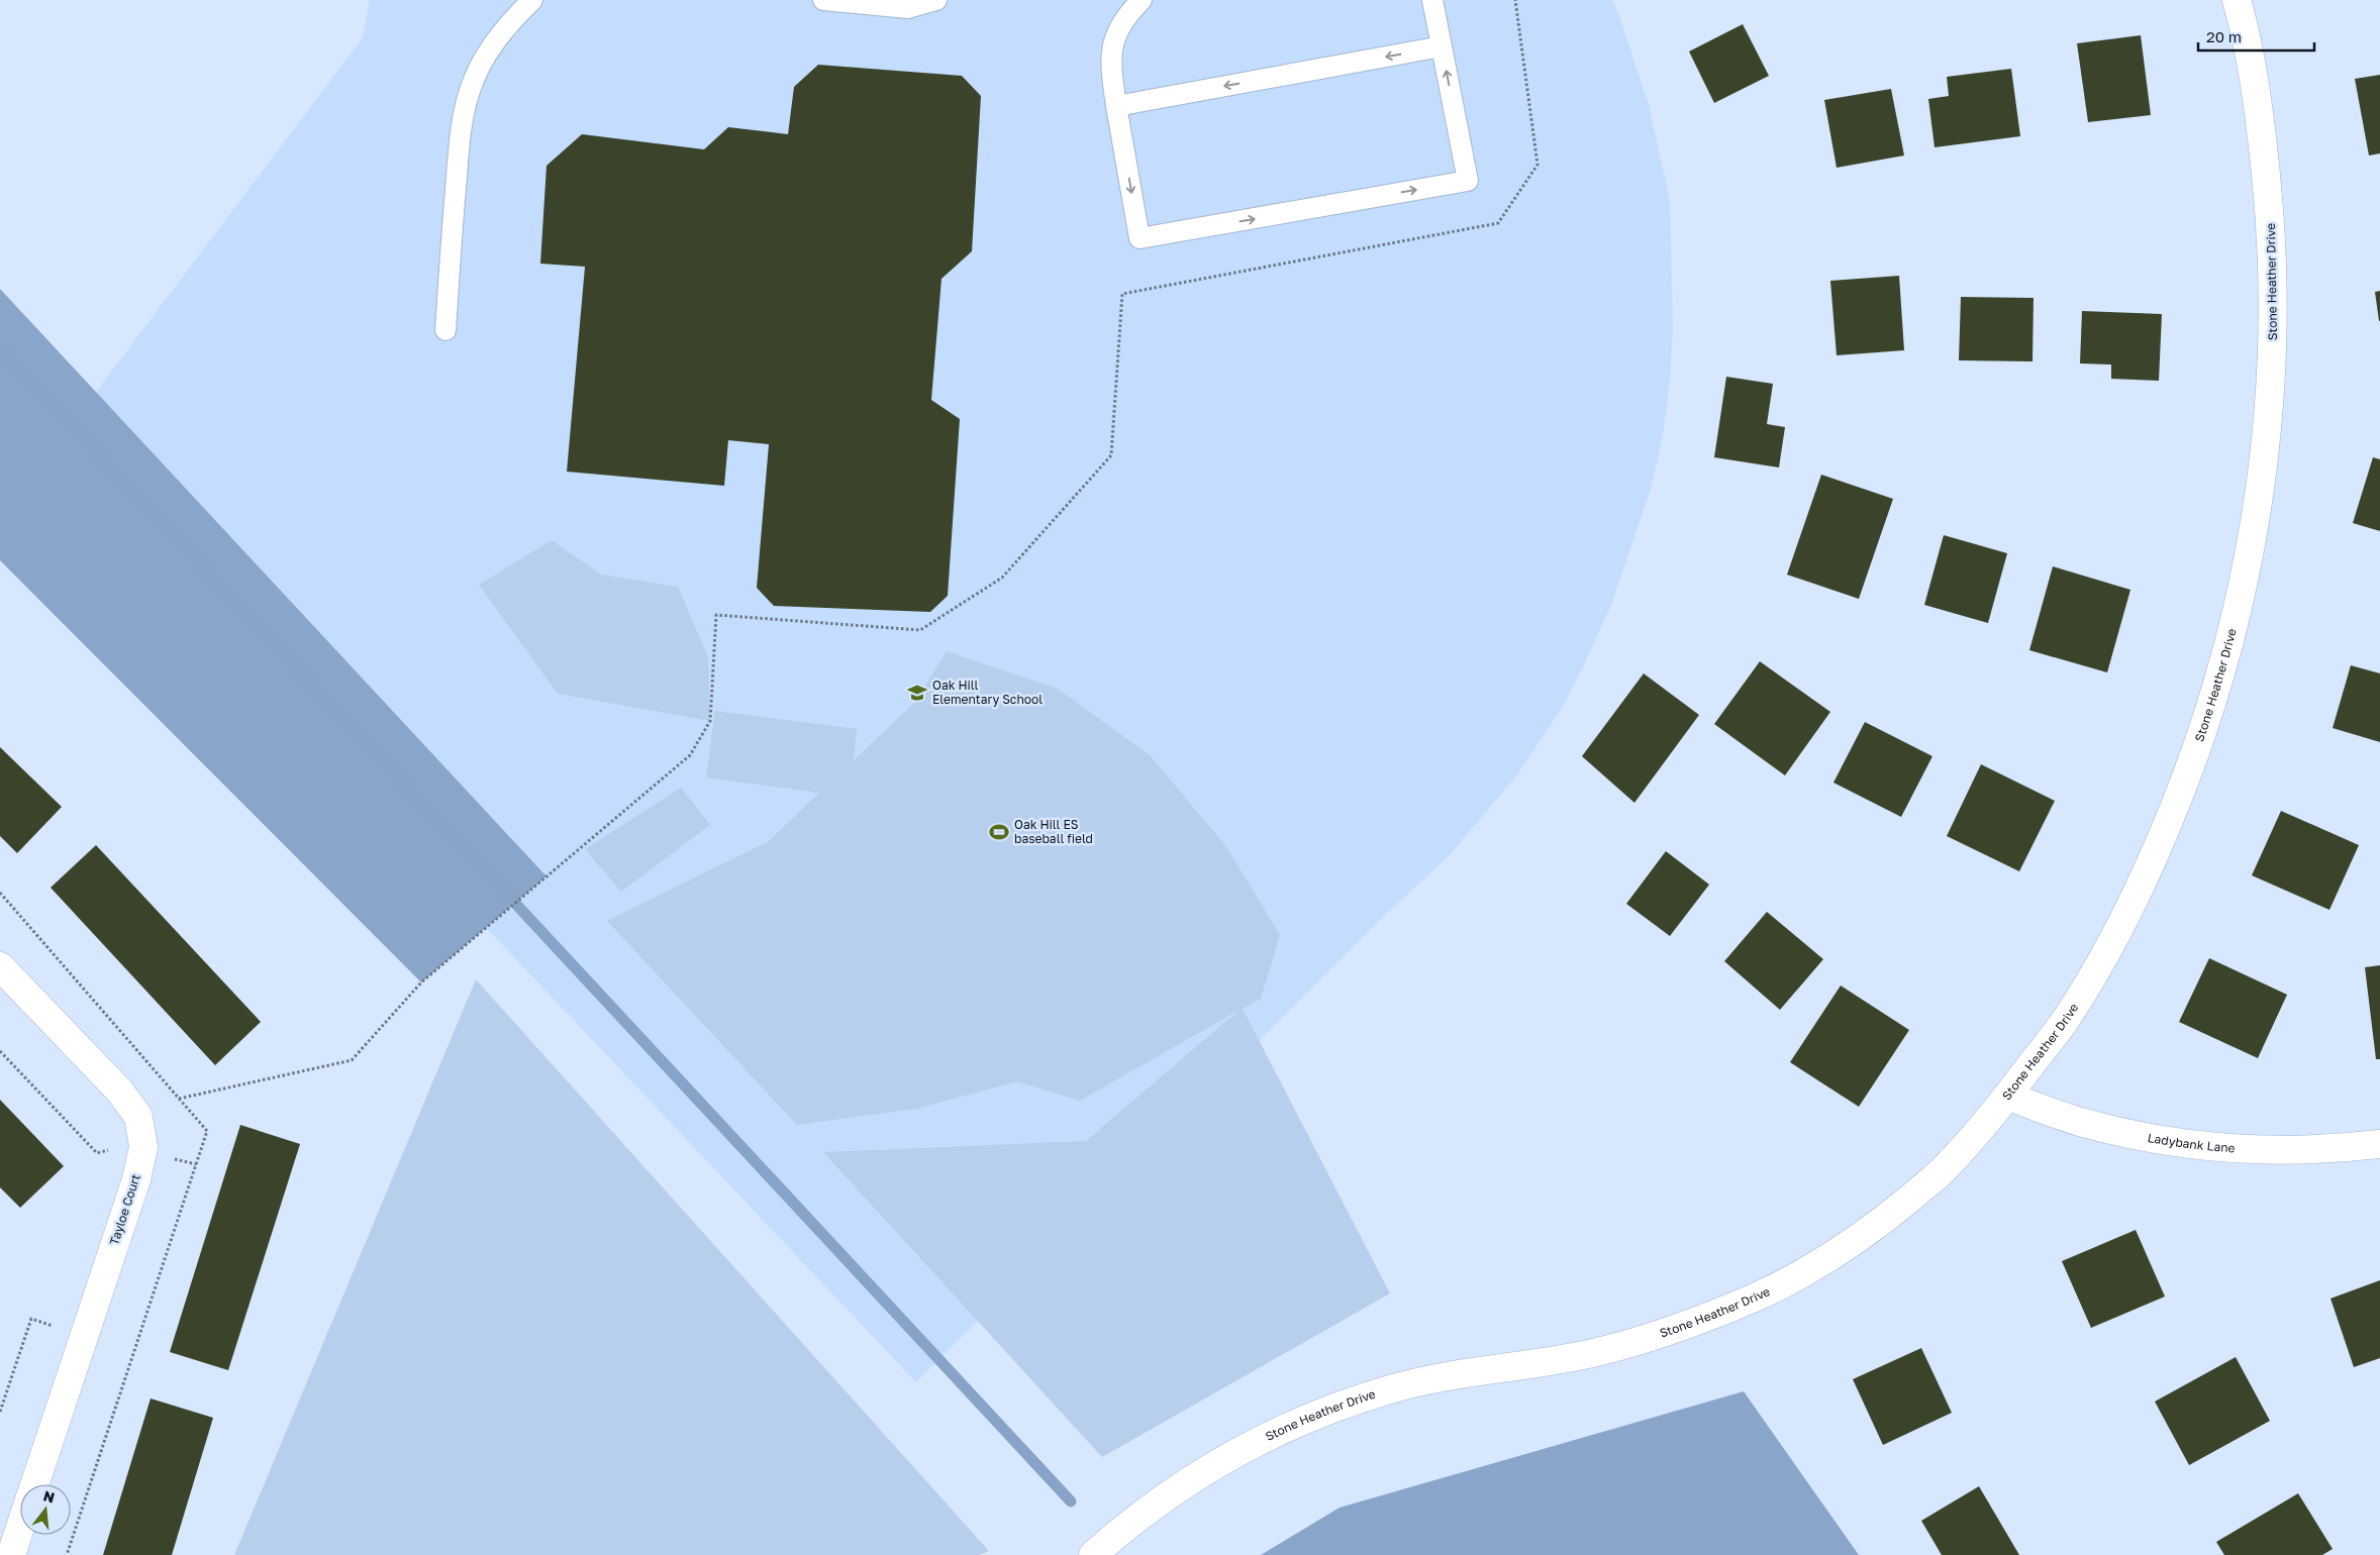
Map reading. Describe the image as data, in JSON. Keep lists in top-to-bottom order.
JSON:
{
  "streets": {
    "street": ["Stone Heather Drive", "Ladybank Lane", "Tayloe Court"]
  },
  "crossings": [
    ["Stone Heather Drive", "Ladybank Lane"]
  ],
  "places": {
    "school or university": ["Oak Hill Elementary School"],
    "sports": ["Oak Hill ES baseball field"]
  },
  "scale_bar": "20 m",
  "north": "top"
}
